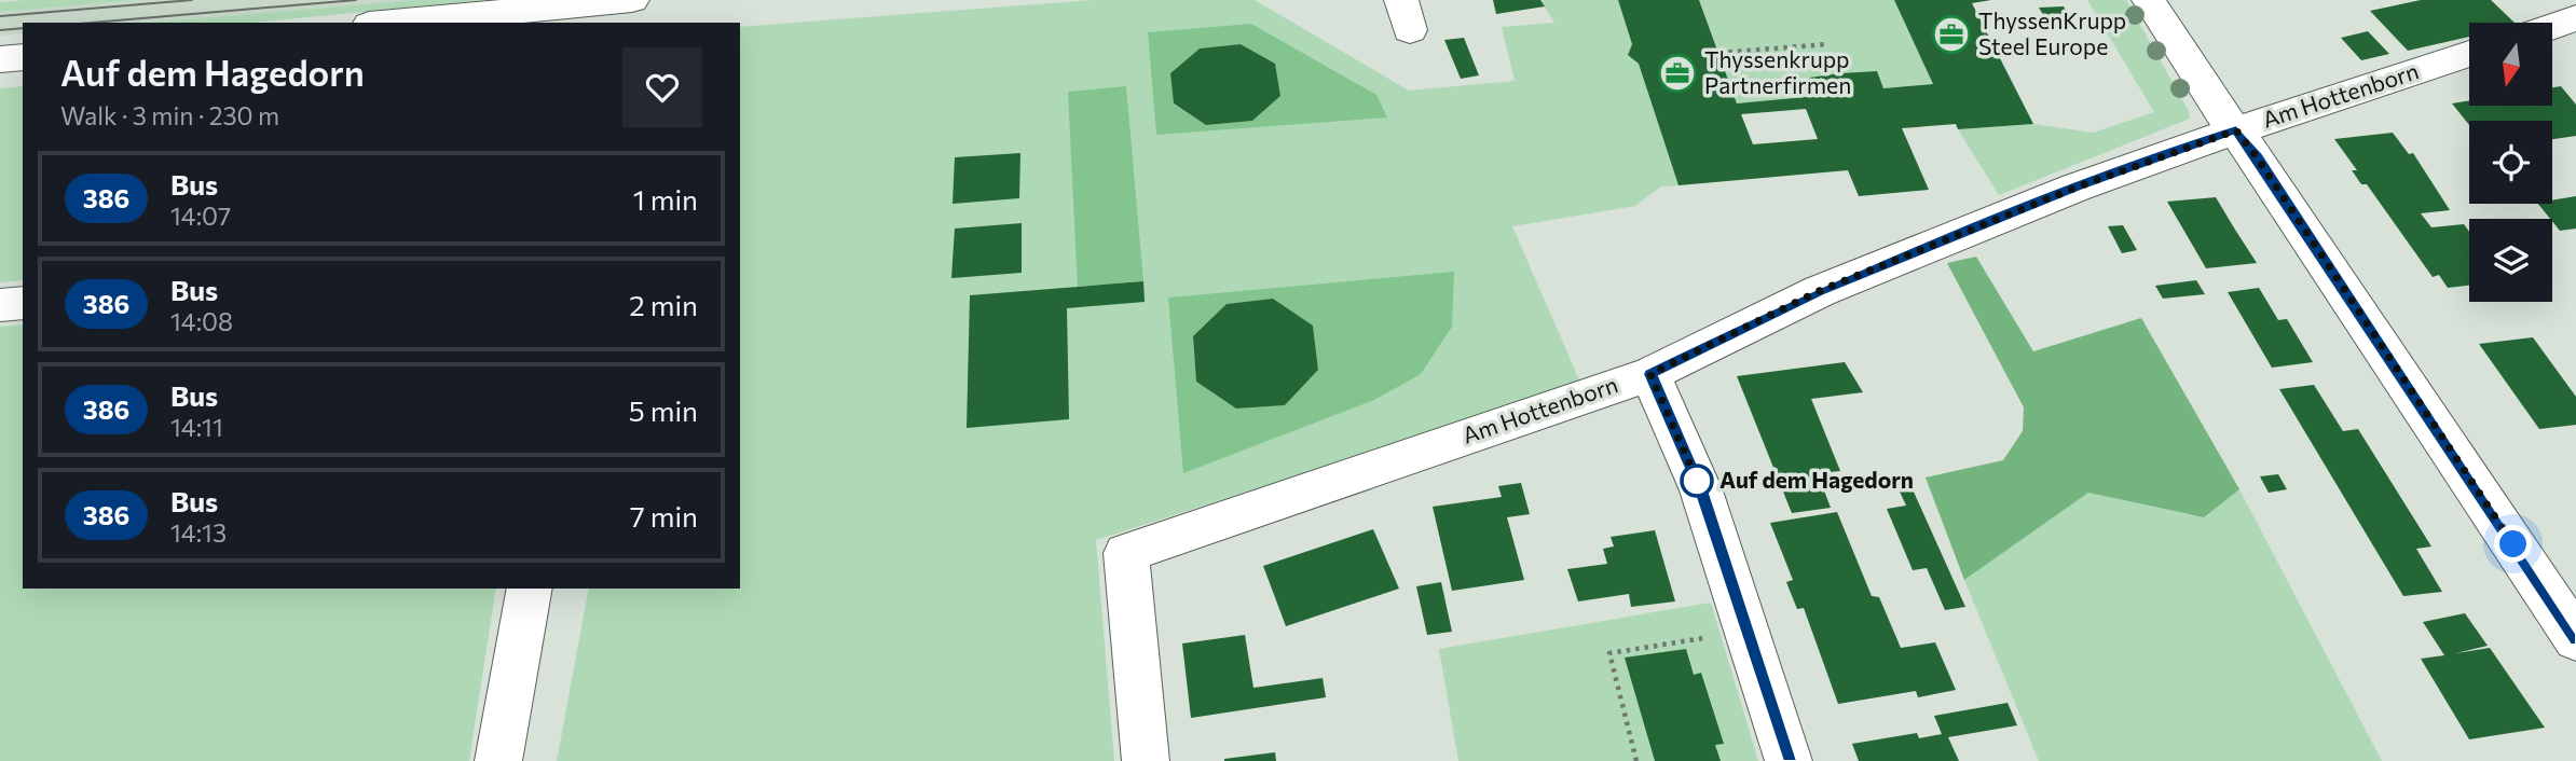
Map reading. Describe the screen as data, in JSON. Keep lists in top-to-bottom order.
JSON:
{
  "streets": {
    "street": ["Am Hottenborn"]
  },
  "places": {
    "office": ["ThyssenKrupp Steel Europe", "Thyssenkrupp Partnerfirmen"],
    "other": ["Auf dem Hagedorn"]
  },
  "lines": ["bus line 386"],
  "north": "bottom",
  "page": {
    "heading": ["Auf dem Hagedorn", "Walk · 3 min · 230 m"],
    "list": [
      {
        "mark": "386",
        "name": "Bus",
        "note": "14:07",
        "value": "1 min"
      },
      {
        "mark": "386",
        "name": "Bus",
        "note": "14:08",
        "value": "2 min"
      },
      {
        "mark": "386",
        "name": "Bus",
        "note": "14:11",
        "value": "5 min"
      },
      {
        "mark": "386",
        "name": "Bus",
        "note": "14:13",
        "value": "7 min"
      }
    ]
  }
}
